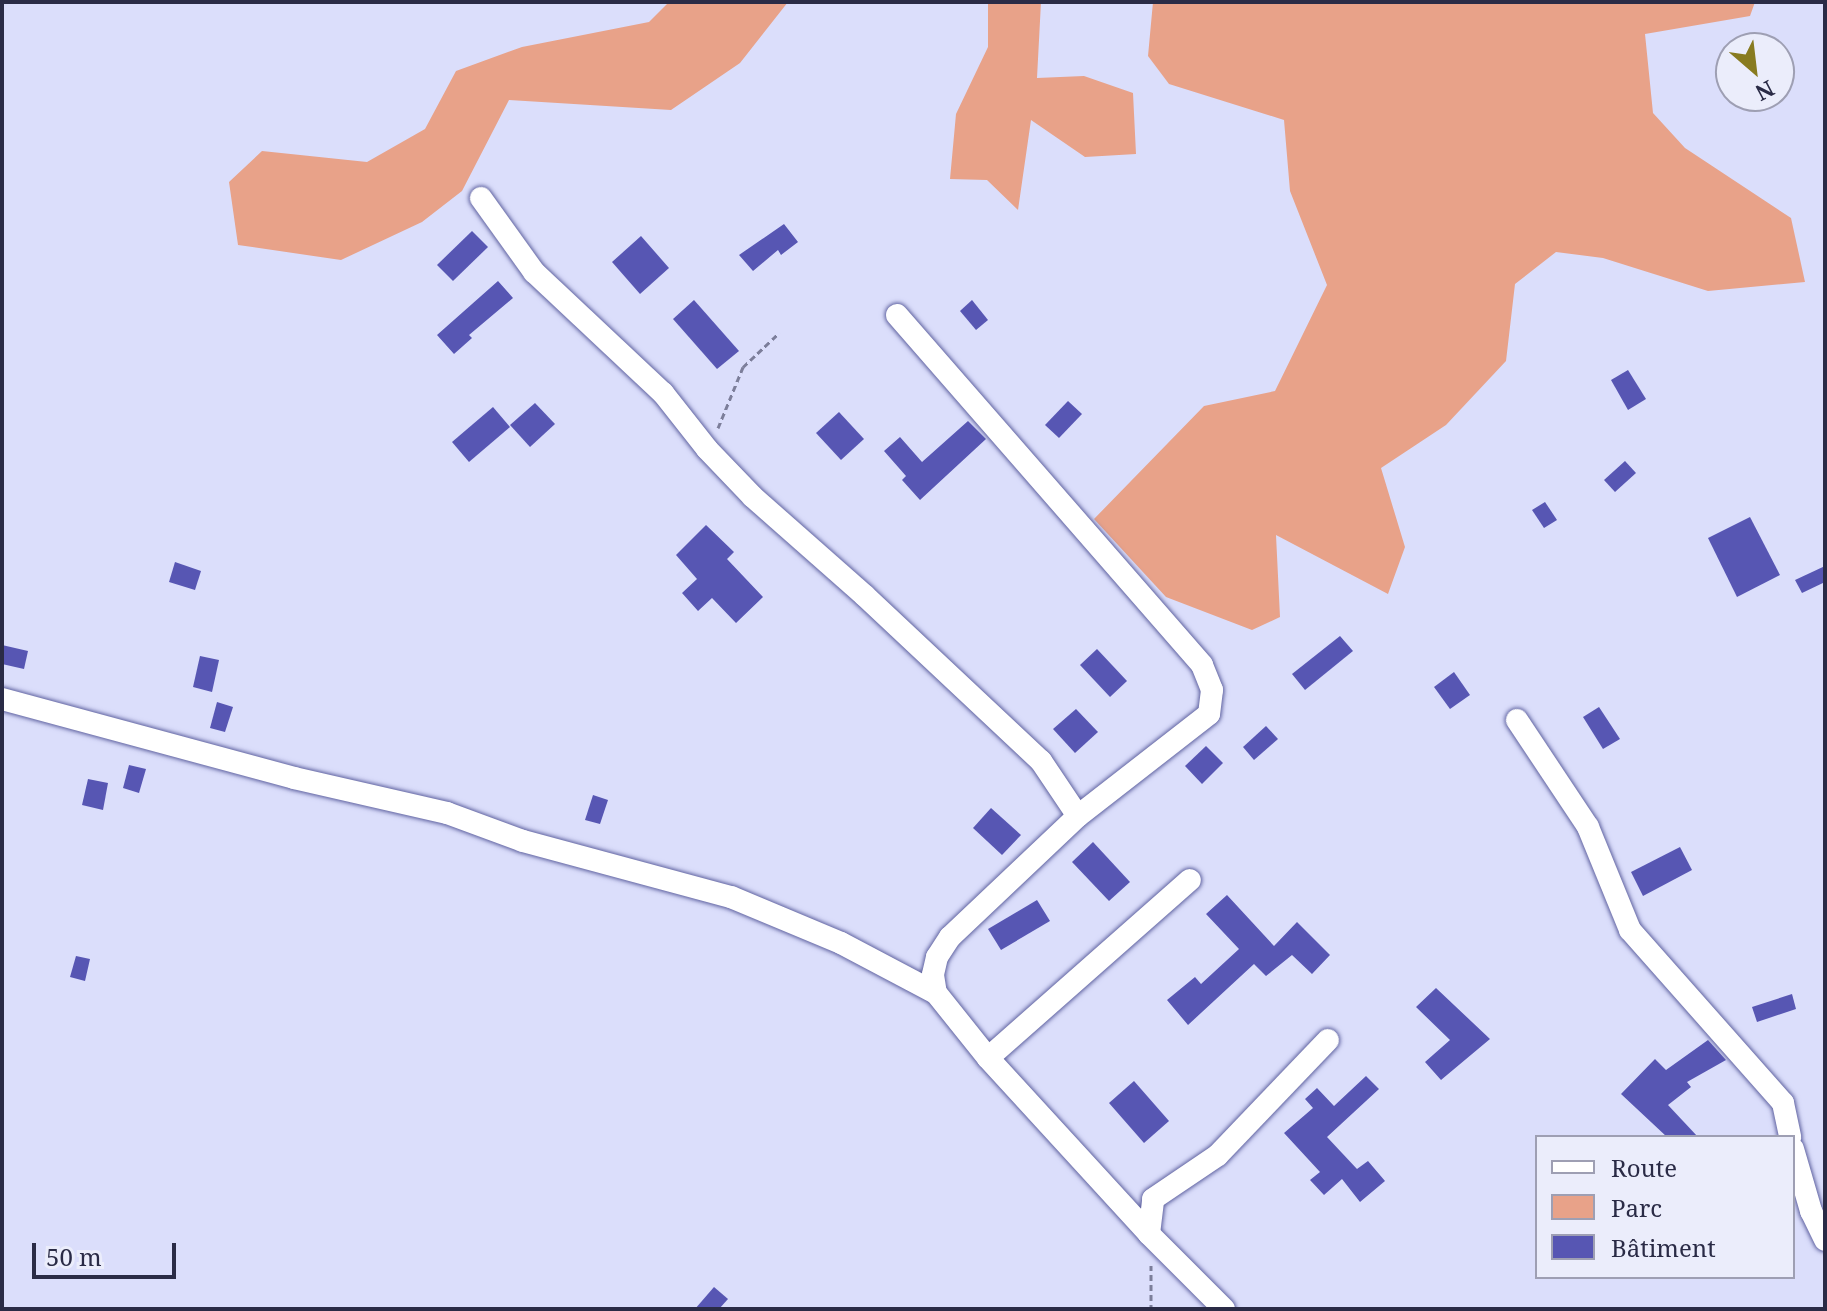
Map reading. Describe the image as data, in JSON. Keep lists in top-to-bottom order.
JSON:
{
  "legend": ["Route", "Parc", "Bâtiment"],
  "scale_bar": "50 m",
  "north": "bottom right"
}
